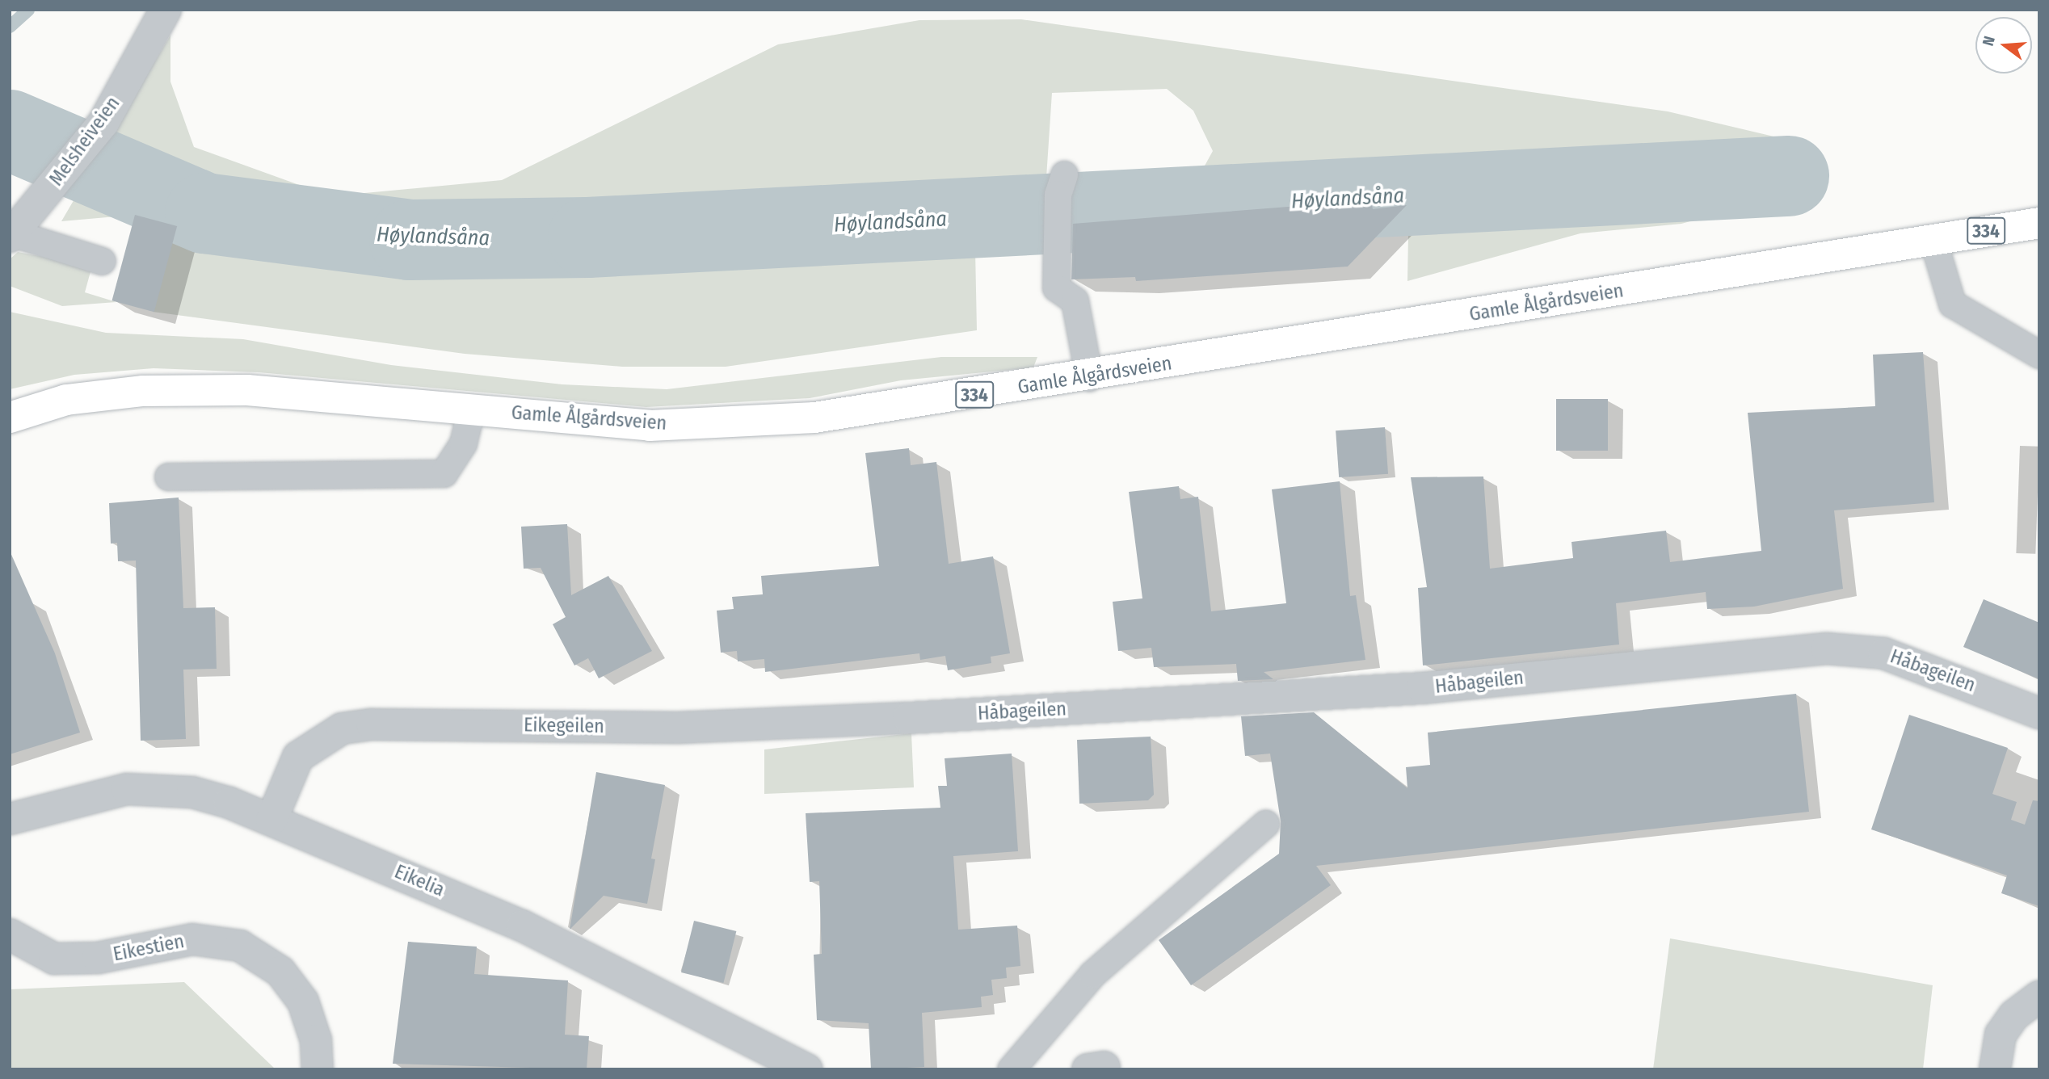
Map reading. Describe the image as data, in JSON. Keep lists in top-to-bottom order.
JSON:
{
  "streets": {
    "main road": ["334", "Gamle Ålgårdsveien"],
    "street": [
      "Melsheiveien",
      "Håbageilen",
      "Eikegeilen",
      "Eikelia",
      "Eikestien"
    ]
  },
  "crossings": [
    ["Håbageilen", "Eikegeilen"],
    ["Eikegeilen", "Eikelia"]
  ],
  "water": ["Høylandsåna"],
  "north": "left"
}
